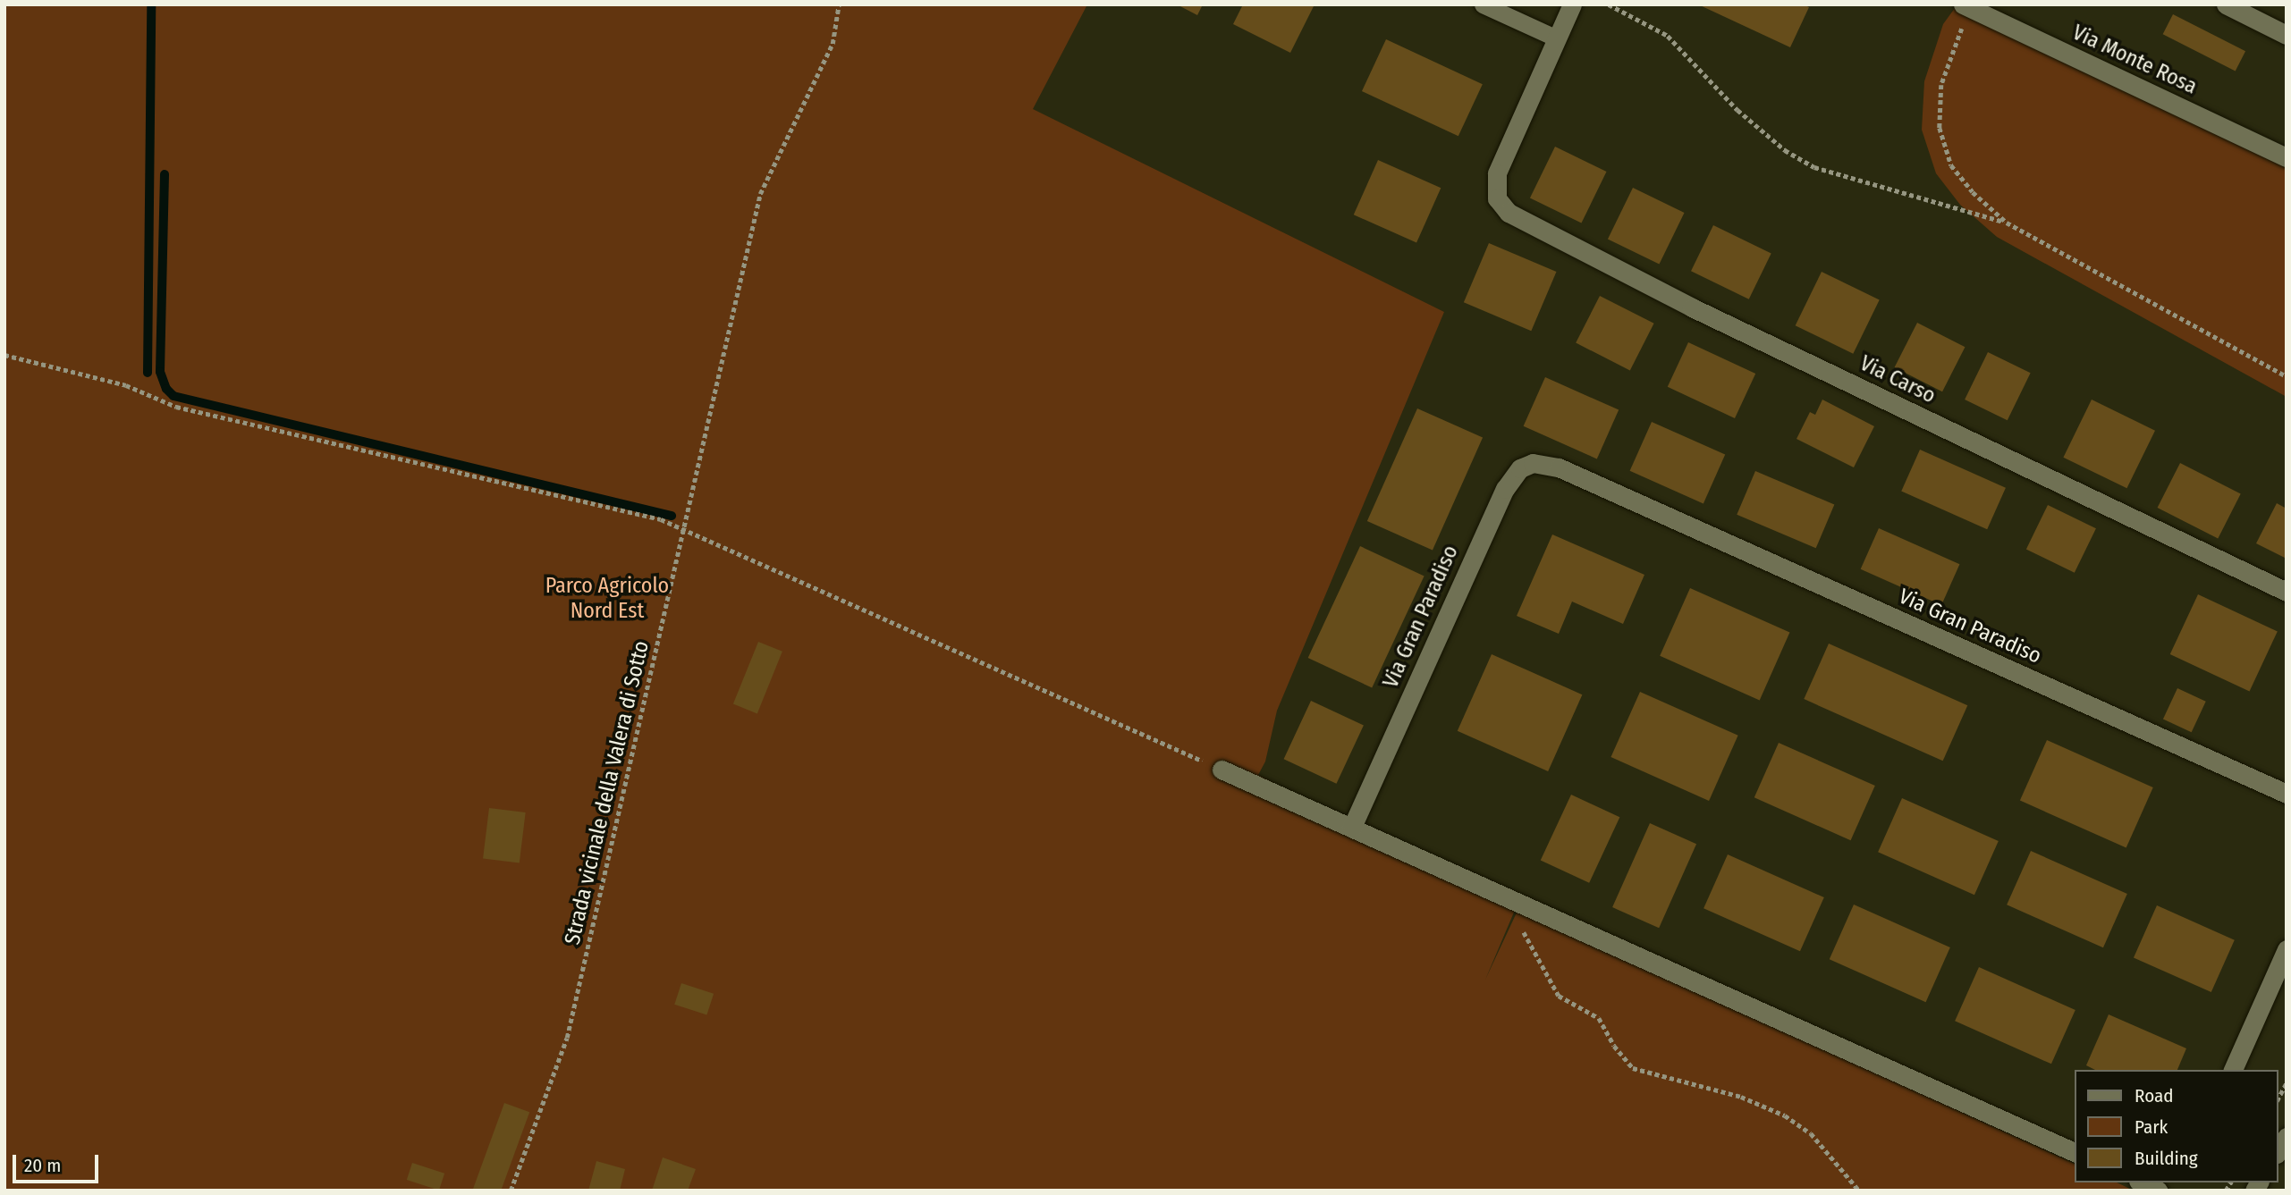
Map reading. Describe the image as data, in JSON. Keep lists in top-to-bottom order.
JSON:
{
  "streets": {
    "street": ["Via Monte Rosa", "Via Carso", "Via Gran Paradiso"],
    "path": ["Strada vicinale della Valera di Sotto"]
  },
  "parks": ["Parco Agricolo Nord Est"],
  "legend": ["Road", "Park", "Building"],
  "scale_bar": "20 m"
}
